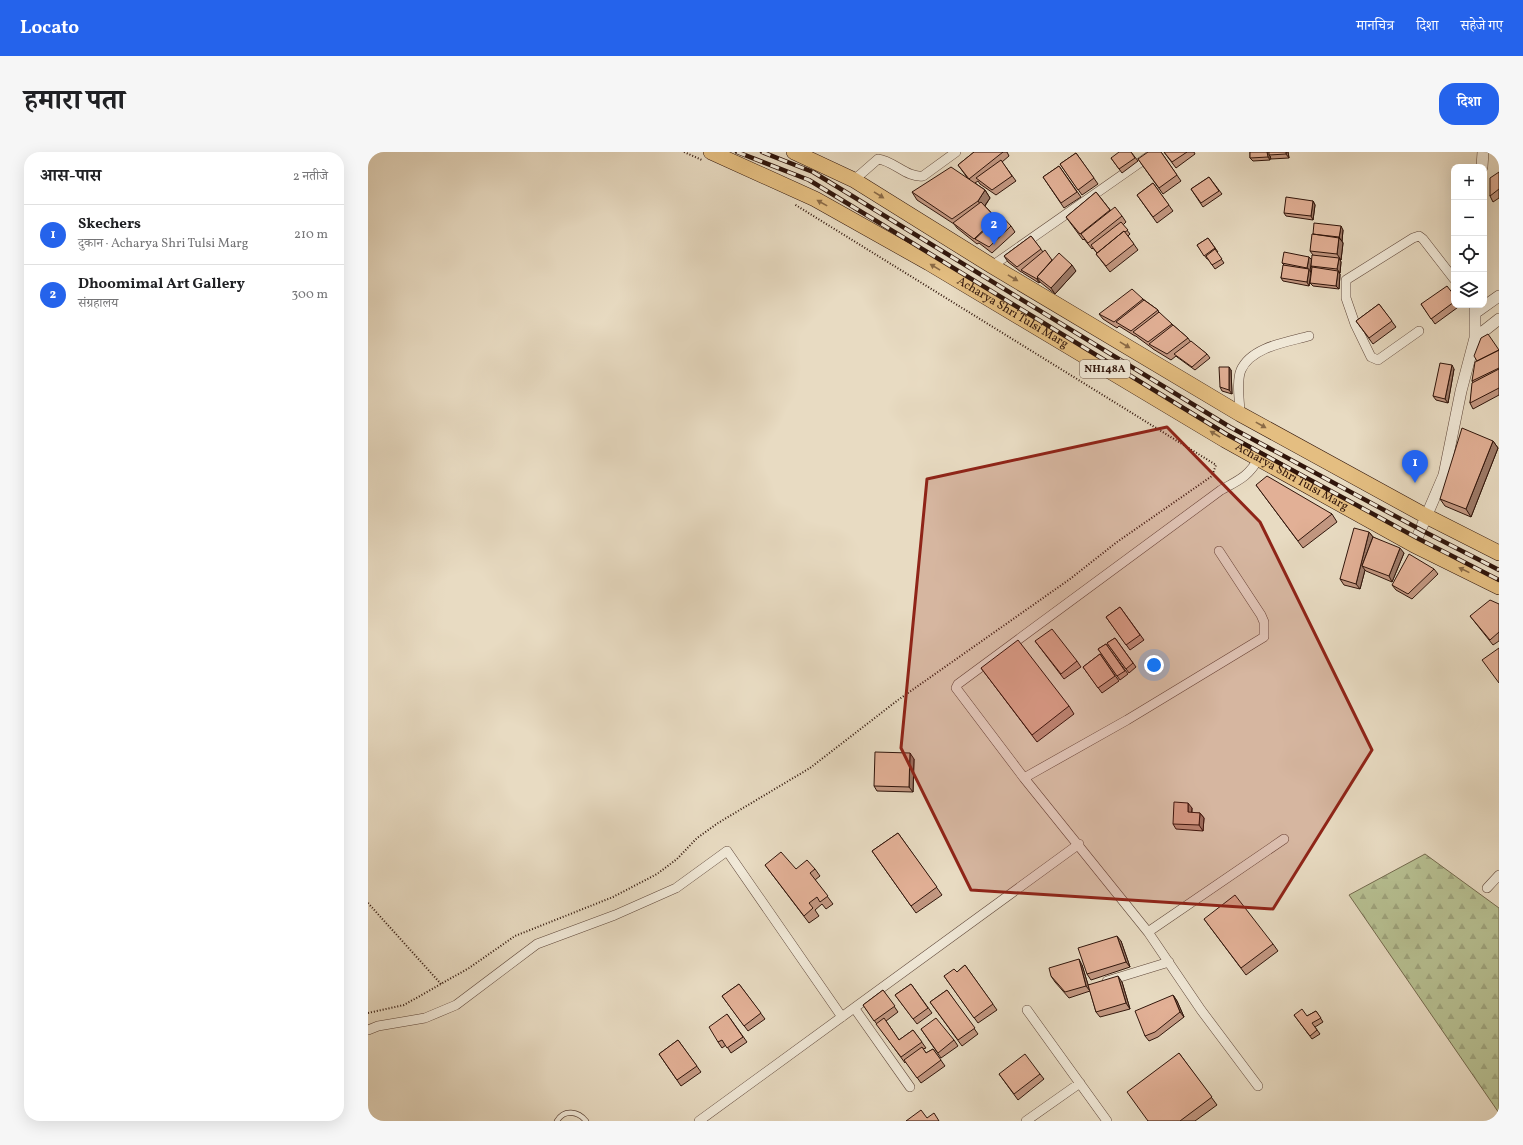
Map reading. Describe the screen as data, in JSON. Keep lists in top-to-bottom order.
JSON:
{
  "streets": {
    "highway": ["Acharya Shri Tulsi Marg", "NH148A"]
  },
  "page": {
    "header": "Locato",
    "nav": ["मानचित्र", "दिशा", "सहेजे गए"],
    "title": "हमारा पता",
    "buttons": "दिशा",
    "heading": ["आस-पास", "2 नतीजे"],
    "map_buttons": ["+", "−"],
    "list": [
      {
        "mark": "1",
        "name": "Skechers",
        "note": "दुकान · Acharya Shri Tulsi Marg",
        "value": "210 m"
      },
      {
        "mark": "2",
        "name": "Dhoomimal Art Gallery",
        "note": "संग्रहालय",
        "value": "300 m"
      }
    ],
    "pins": ["2", "1"]
  }
}
